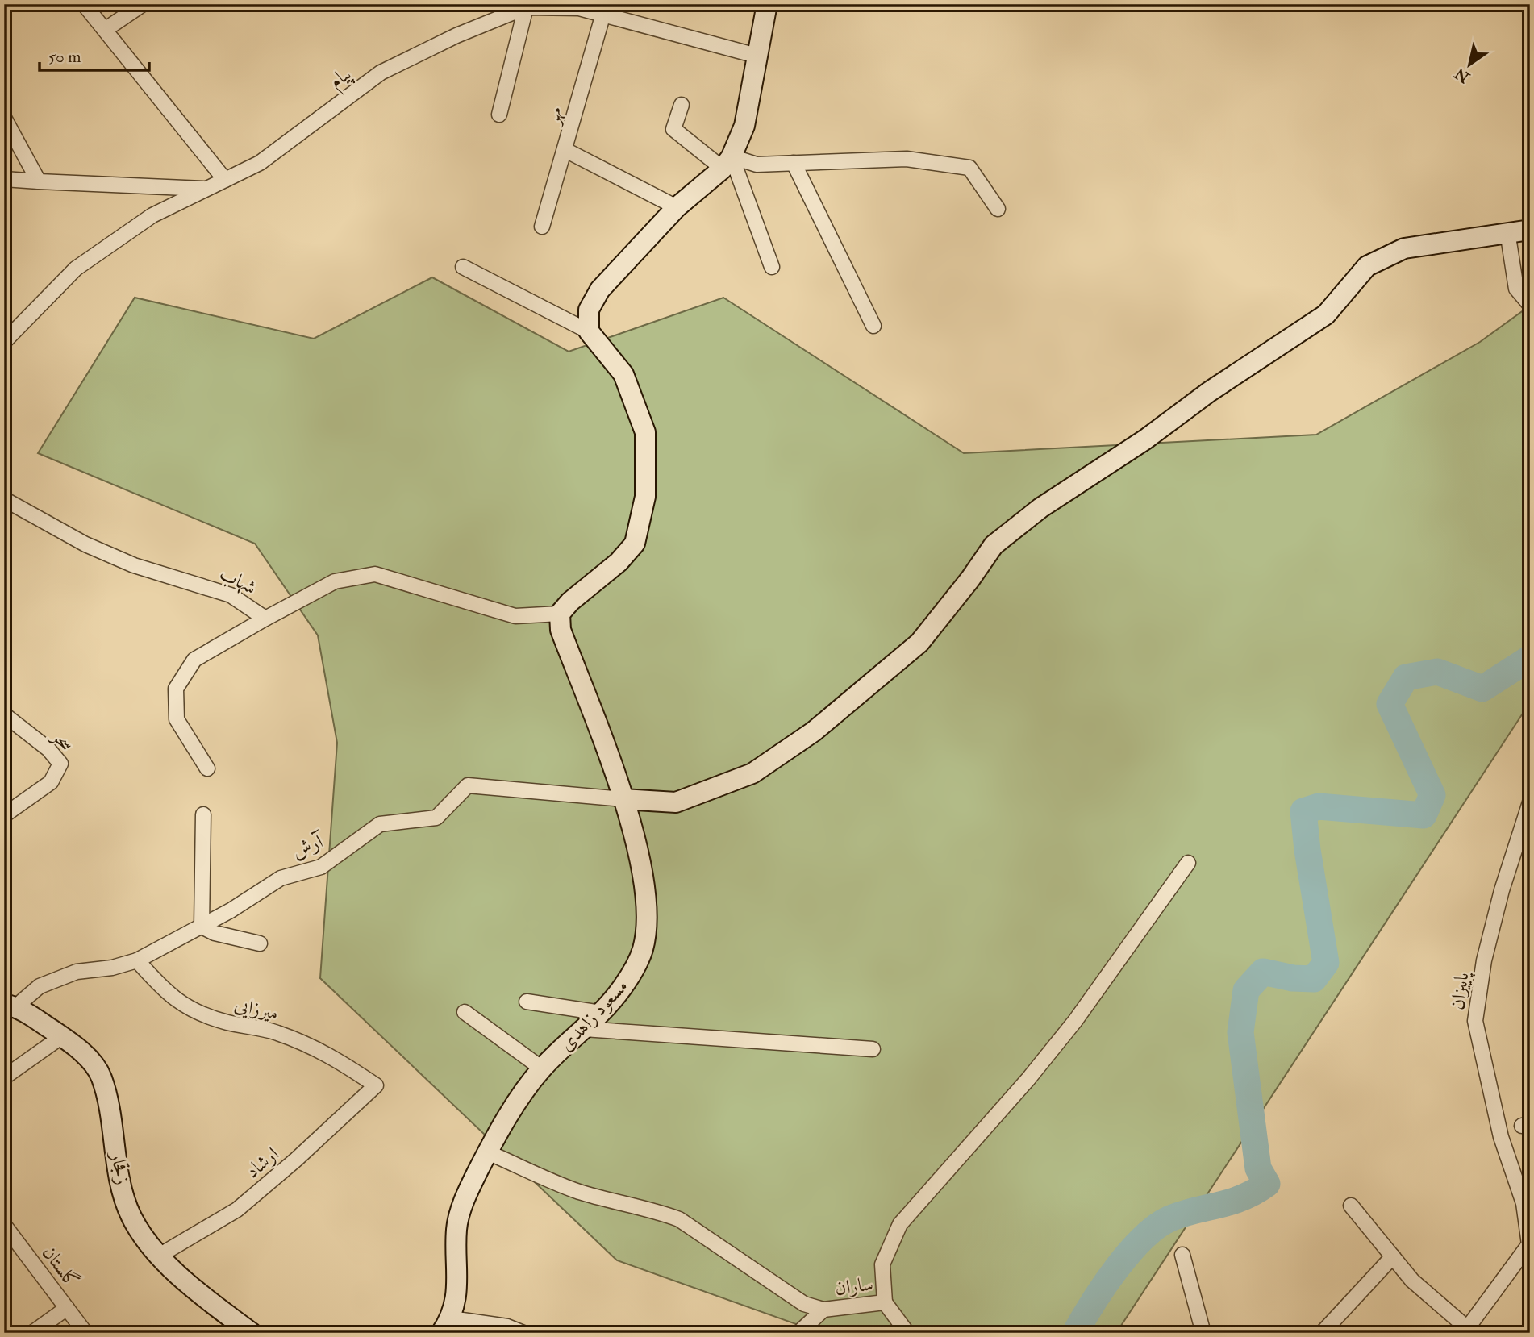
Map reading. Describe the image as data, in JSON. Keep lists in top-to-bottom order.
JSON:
{
  "streets": {
    "street": [
      "پیام",
      "مهر",
      "شهاب",
      "سحر",
      "آرش",
      "پاییزان",
      "میرزایی",
      "مسعود زاهدی",
      "ارشاد",
      "زقجار",
      "گلستان",
      "ساران"
    ]
  },
  "crossings": [
    ["پیام", "مهر"],
    ["آرش", "میرزایی"],
    ["آرش", "مسعود زاهدی"],
    ["آرش", "زقجار"],
    ["میرزایی", "ارشاد"],
    ["ارشاد", "زقجار"]
  ],
  "scale_bar": "50 m",
  "north": "bottom left"
}
